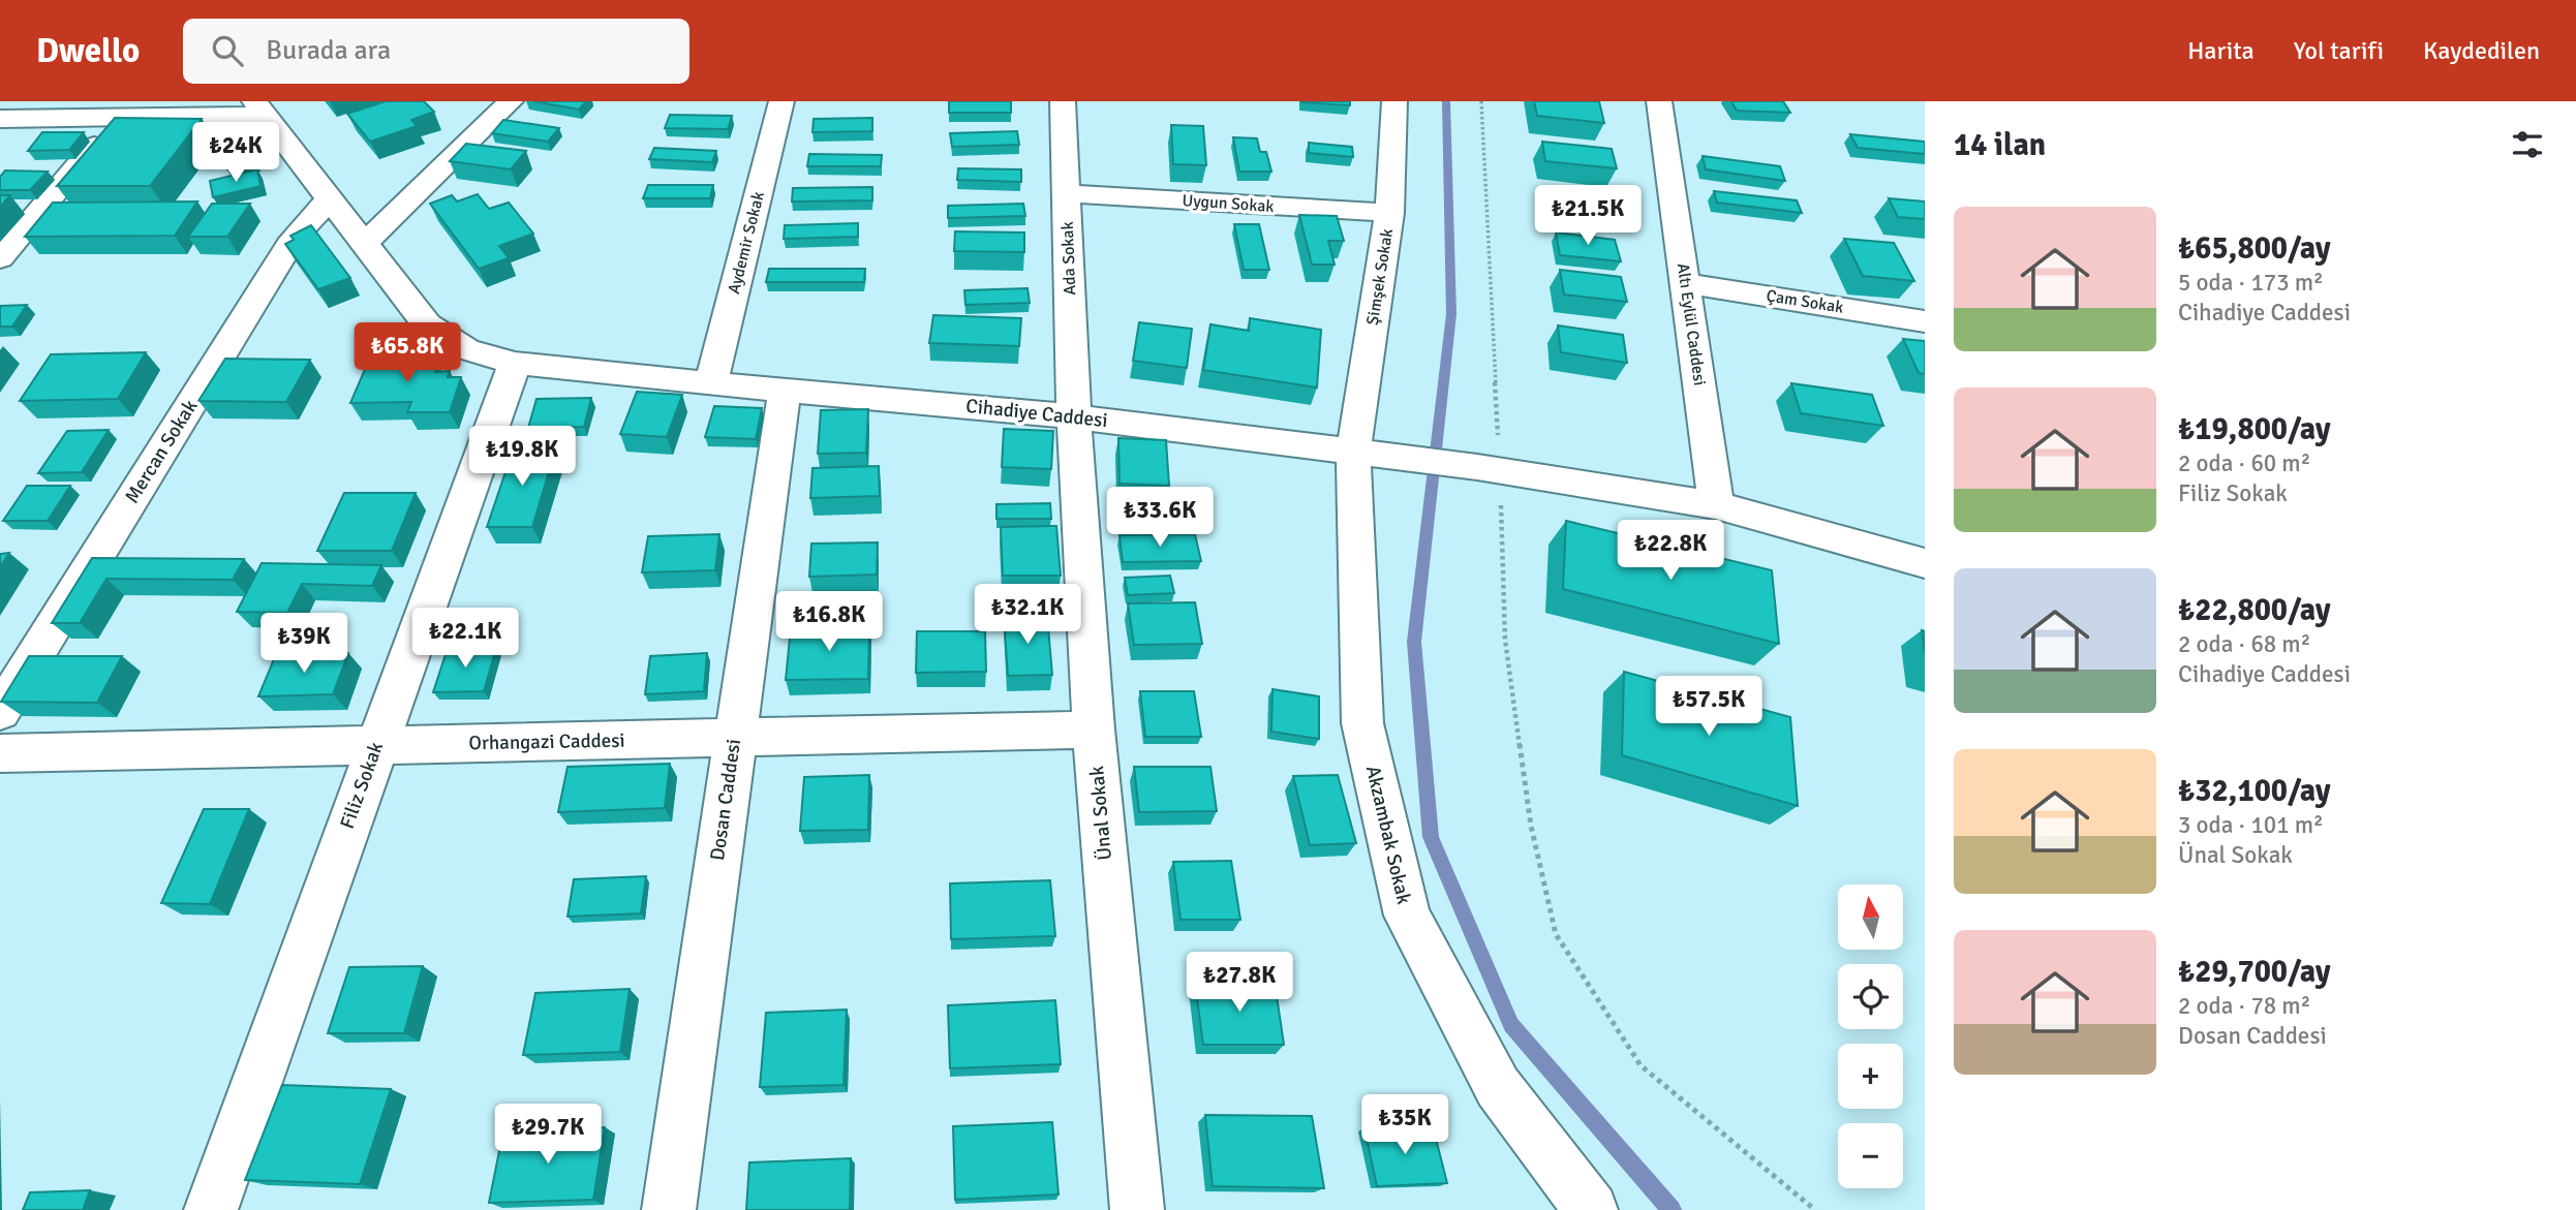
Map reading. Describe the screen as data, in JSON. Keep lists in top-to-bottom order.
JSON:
{
  "streets": {
    "street": [
      "Uygun Sokak",
      "Aydemir Sokak",
      "Ada Sokak",
      "Şimşek Sokak",
      "Çam Sokak",
      "Altı Eylül Caddesi",
      "Cihadiye Caddesi",
      "Mercan Sokak",
      "Orhangazi Caddesi",
      "Filiz Sokak",
      "Dosan Caddesi",
      "Ünal Sokak",
      "Akzambak Sokak"
    ]
  },
  "crossings": [
    ["Uygun Sokak", "Ada Sokak"],
    ["Uygun Sokak", "Şimşek Sokak"],
    ["Aydemir Sokak", "Cihadiye Caddesi"],
    ["Ada Sokak", "Cihadiye Caddesi"],
    ["Ada Sokak", "Ünal Sokak"],
    ["Şimşek Sokak", "Cihadiye Caddesi"],
    ["Şimşek Sokak", "Akzambak Sokak"],
    ["Çam Sokak", "Altı Eylül Caddesi"],
    ["Altı Eylül Caddesi", "Cihadiye Caddesi"],
    ["Cihadiye Caddesi", "Mercan Sokak"],
    ["Cihadiye Caddesi", "Filiz Sokak"],
    ["Cihadiye Caddesi", "Dosan Caddesi"],
    ["Cihadiye Caddesi", "Ünal Sokak"],
    ["Cihadiye Caddesi", "Akzambak Sokak"],
    ["Orhangazi Caddesi", "Filiz Sokak"],
    ["Orhangazi Caddesi", "Dosan Caddesi"],
    ["Orhangazi Caddesi", "Ünal Sokak"]
  ],
  "north": "top",
  "page": {
    "header": "Dwello",
    "search": "Burada ara",
    "nav": ["Harita", "Yol tarifi", "Kaydedilen"],
    "heading": "14 ilan",
    "price": [
      "₺24K",
      "₺21.5K",
      "₺65.8K",
      "₺19.8K",
      "₺33.6K",
      "₺22.8K",
      "₺32.1K",
      "₺16.8K",
      "₺22.1K",
      "₺39K",
      "₺57.5K",
      "₺27.8K",
      "₺35K",
      "₺29.7K"
    ],
    "list": [
      {
        "name": "₺65,800/ay",
        "note": "5 oda · 173 m² · Cihadiye Caddesi"
      },
      {
        "name": "₺19,800/ay",
        "note": "2 oda · 60 m² · Filiz Sokak"
      },
      {
        "name": "₺22,800/ay",
        "note": "2 oda · 68 m² · Cihadiye Caddesi"
      },
      {
        "name": "₺32,100/ay",
        "note": "3 oda · 101 m² · Ünal Sokak"
      },
      {
        "name": "₺29,700/ay",
        "note": "2 oda · 78 m² · Dosan Caddesi"
      }
    ],
    "map_buttons": ["+", "−"]
  }
}
